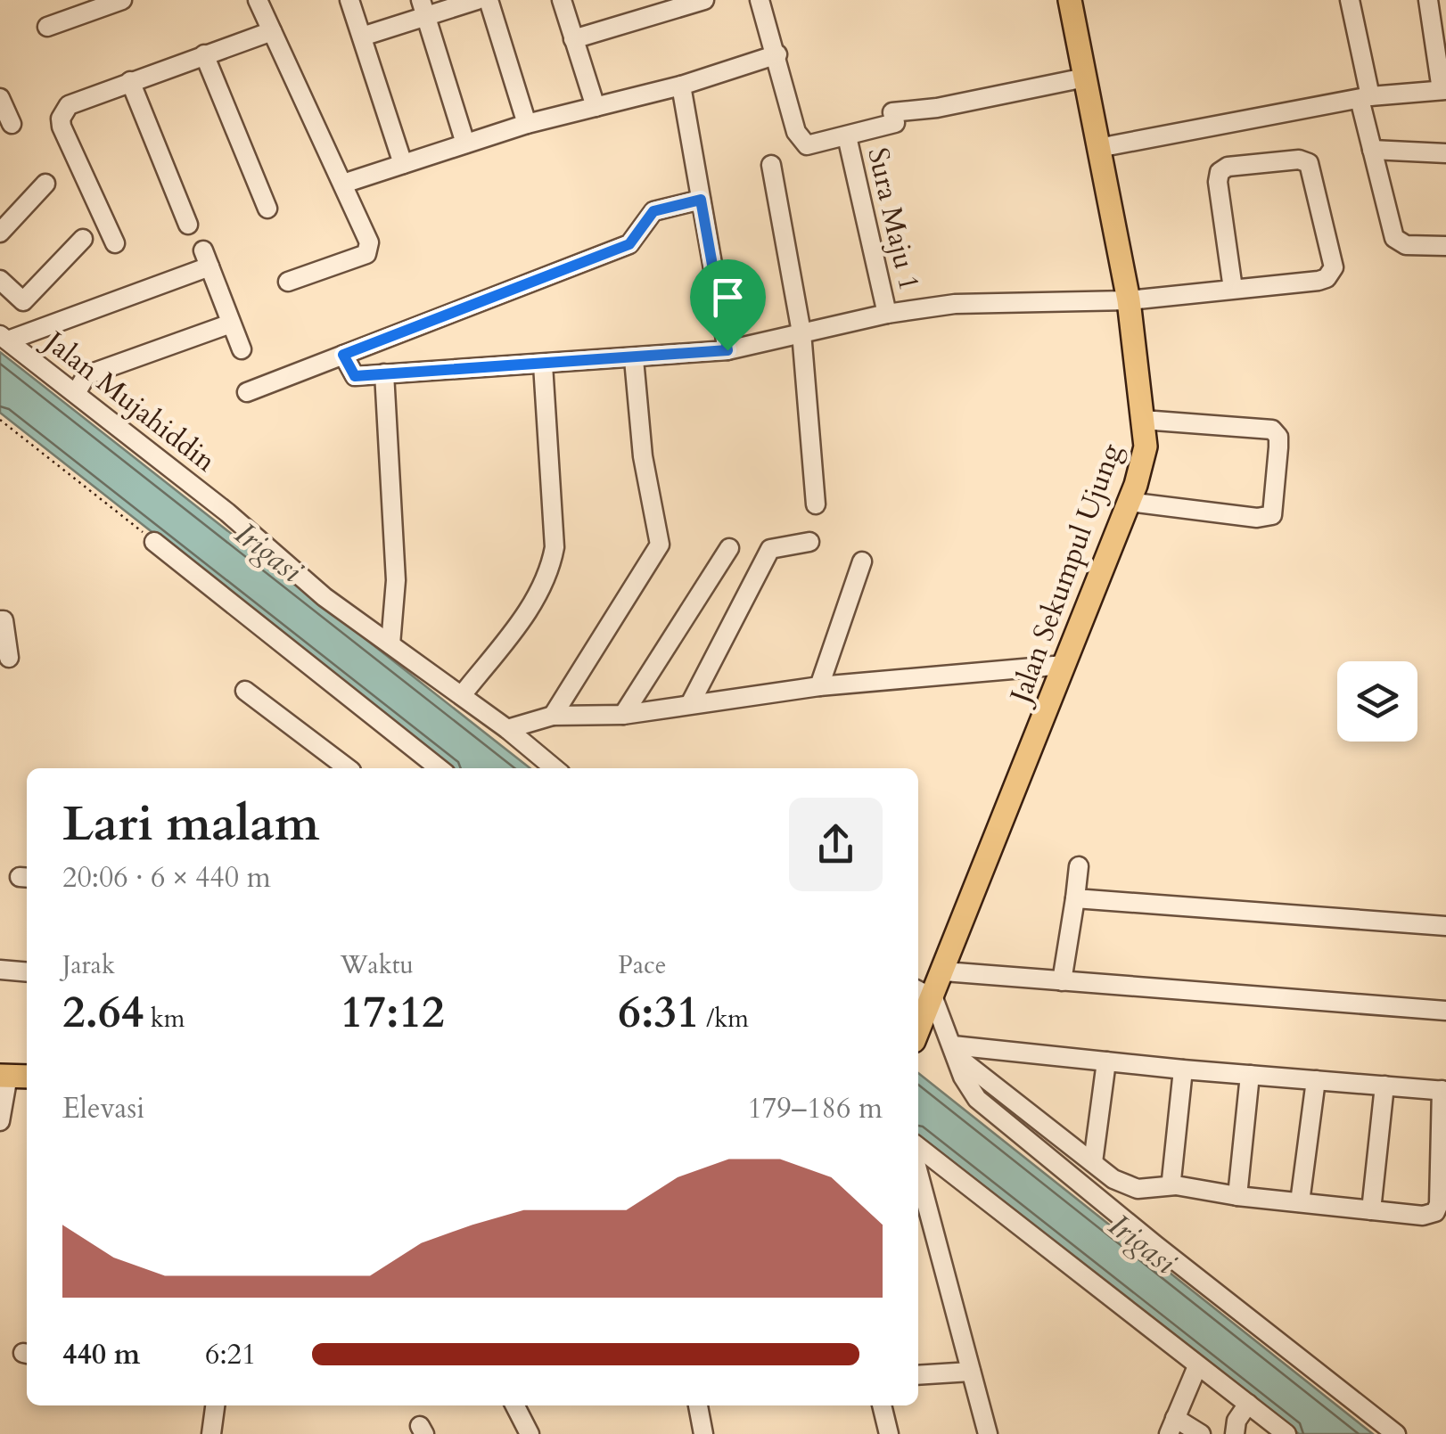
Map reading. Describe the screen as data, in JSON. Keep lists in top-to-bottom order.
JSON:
{
  "streets": {
    "main road": ["Jalan Sekumpul Ujung"],
    "street": ["Sura Maju 1", "Jalan Mujahiddin"]
  },
  "water": ["Irigasi"],
  "page": {
    "heading": ["Lari malam", "20:06 · 6 × 440 m"],
    "stats": [
      ["Jarak", "2.64 km"],
      ["Waktu", "17:12"],
      ["Pace", "6:31 /km"]
    ],
    "chart": ["Elevasi", "179–186 m"],
    "list": [
      {
        "name": "440 m",
        "note": "6:21"
      }
    ]
  }
}
